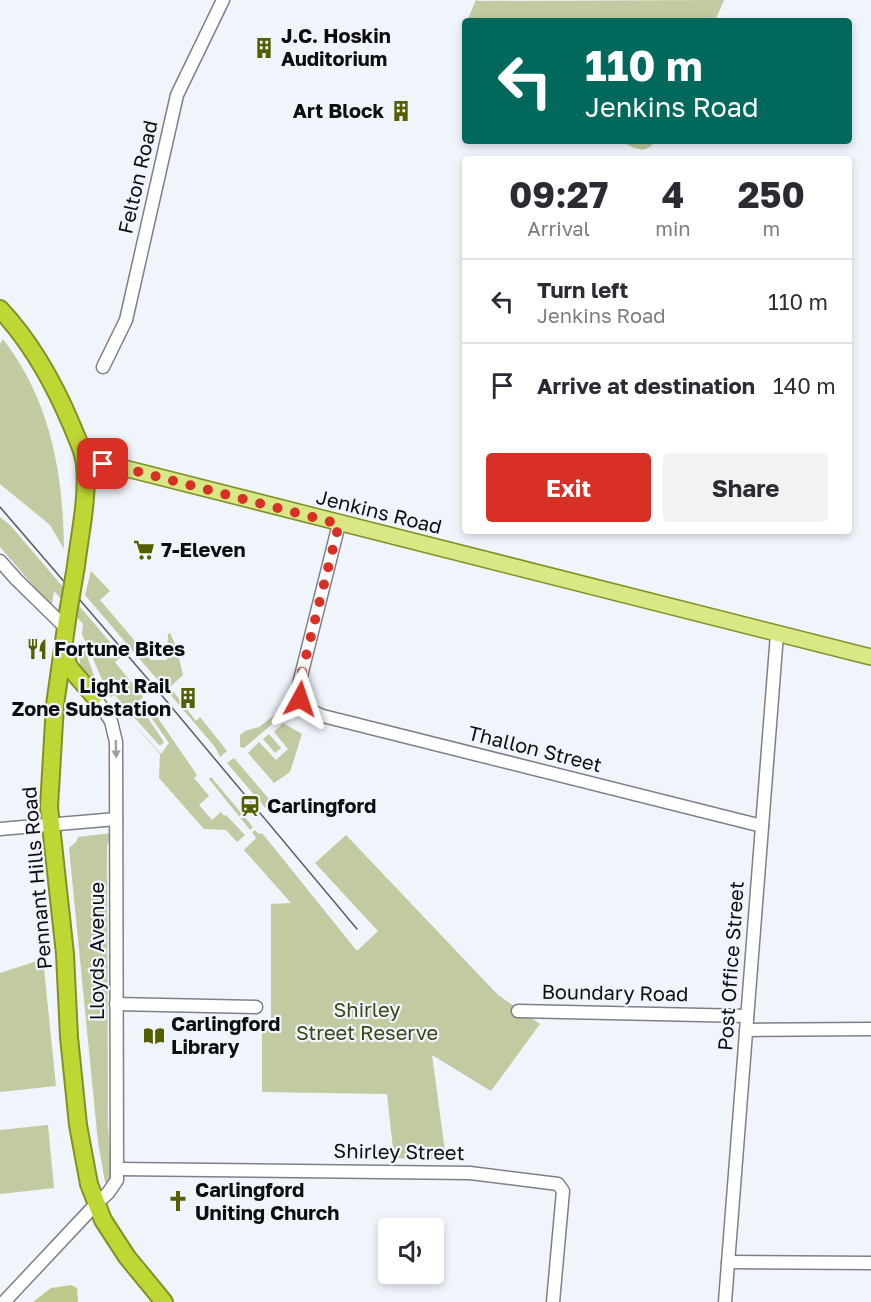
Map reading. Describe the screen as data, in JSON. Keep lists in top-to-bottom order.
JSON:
{
  "streets": {
    "highway": ["Pennant Hills Road"],
    "main road": ["Jenkins Road"],
    "street": [
      "Felton Road",
      "Thallon Street",
      "Lloyds Avenue",
      "Post Office Street",
      "Boundary Road",
      "Shirley Street"
    ]
  },
  "crossings": [
    ["Jenkins Road", "Thallon Street"],
    ["Jenkins Road", "Pennant Hills Road"],
    ["Jenkins Road", "Post Office Street"],
    ["Thallon Street", "Post Office Street"],
    ["Pennant Hills Road", "Lloyds Avenue"],
    ["Lloyds Avenue", "Shirley Street"],
    ["Post Office Street", "Boundary Road"]
  ],
  "parks": ["Shirley Street Reserve"],
  "places": {
    "building": ["J.C. Hoskin Auditorium", "Art Block", "Light Rail Zone Substation"],
    "supermarket": ["7-Eleven"],
    "restaurant": ["Fortune Bites"],
    "station": ["Carlingford"],
    "library": ["Carlingford Library"],
    "church": ["Carlingford Uniting Church"]
  },
  "page": {
    "turn": ["110 m", "Jenkins Road"],
    "eta": [
      "09:27",
      "Arrival",
      "4",
      "min",
      "250",
      "m"
    ],
    "list": [
      {
        "name": "Turn left",
        "note": "Jenkins Road",
        "value": "110 m"
      },
      {
        "name": "Arrive at destination",
        "value": "140 m"
      }
    ],
    "buttons": ["Exit", "Share"]
  }
}
